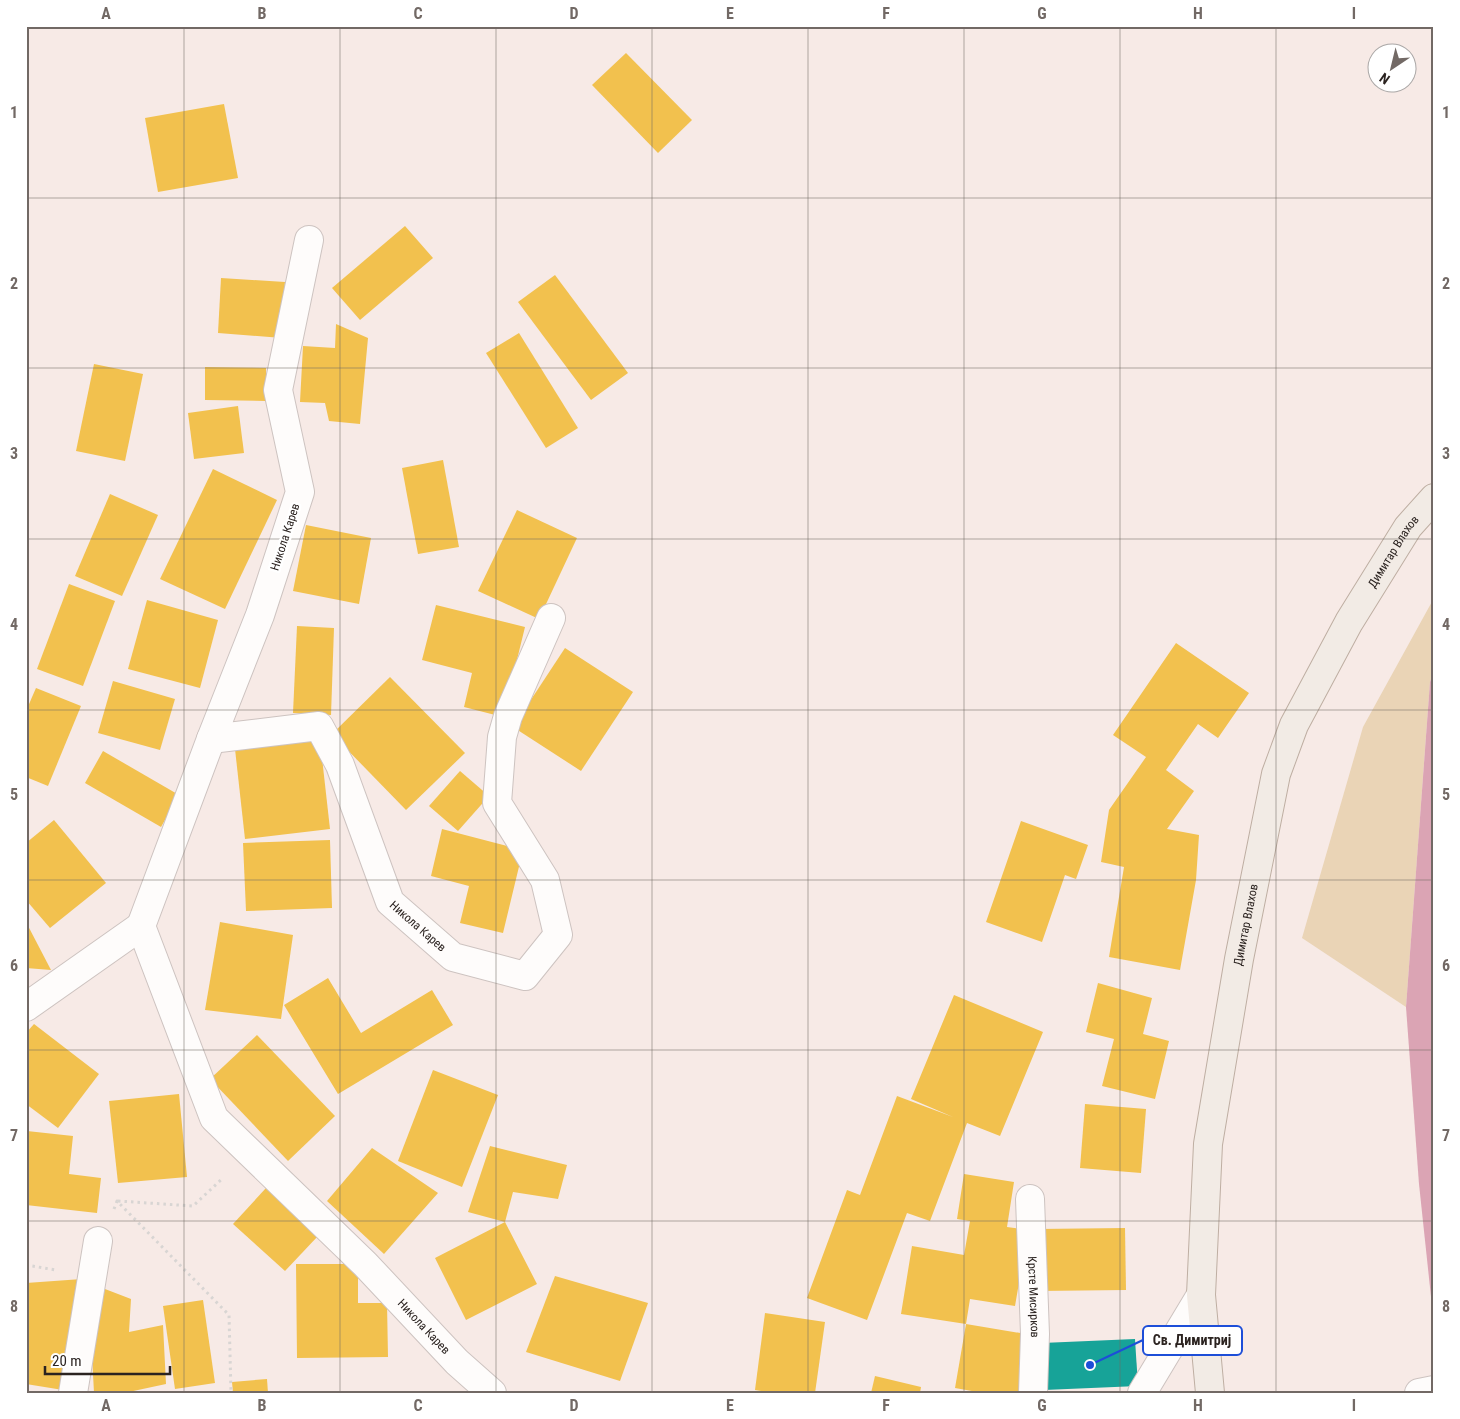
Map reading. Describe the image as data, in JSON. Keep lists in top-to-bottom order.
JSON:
{
  "streets": {
    "main road": ["Димитар Влахов"],
    "street": ["Никола Карев", "Крсте Мисирков"]
  },
  "places": ["Св. Димитриј"],
  "scale_bar": "20 m",
  "north": "bottom left",
  "grid": {
    "columns": [
      "A",
      "B",
      "C",
      "D",
      "E",
      "F",
      "G",
      "H",
      "I"
    ],
    "rows": [
      "1",
      "2",
      "3",
      "4",
      "5",
      "6",
      "7",
      "8"
    ]
  }
}
